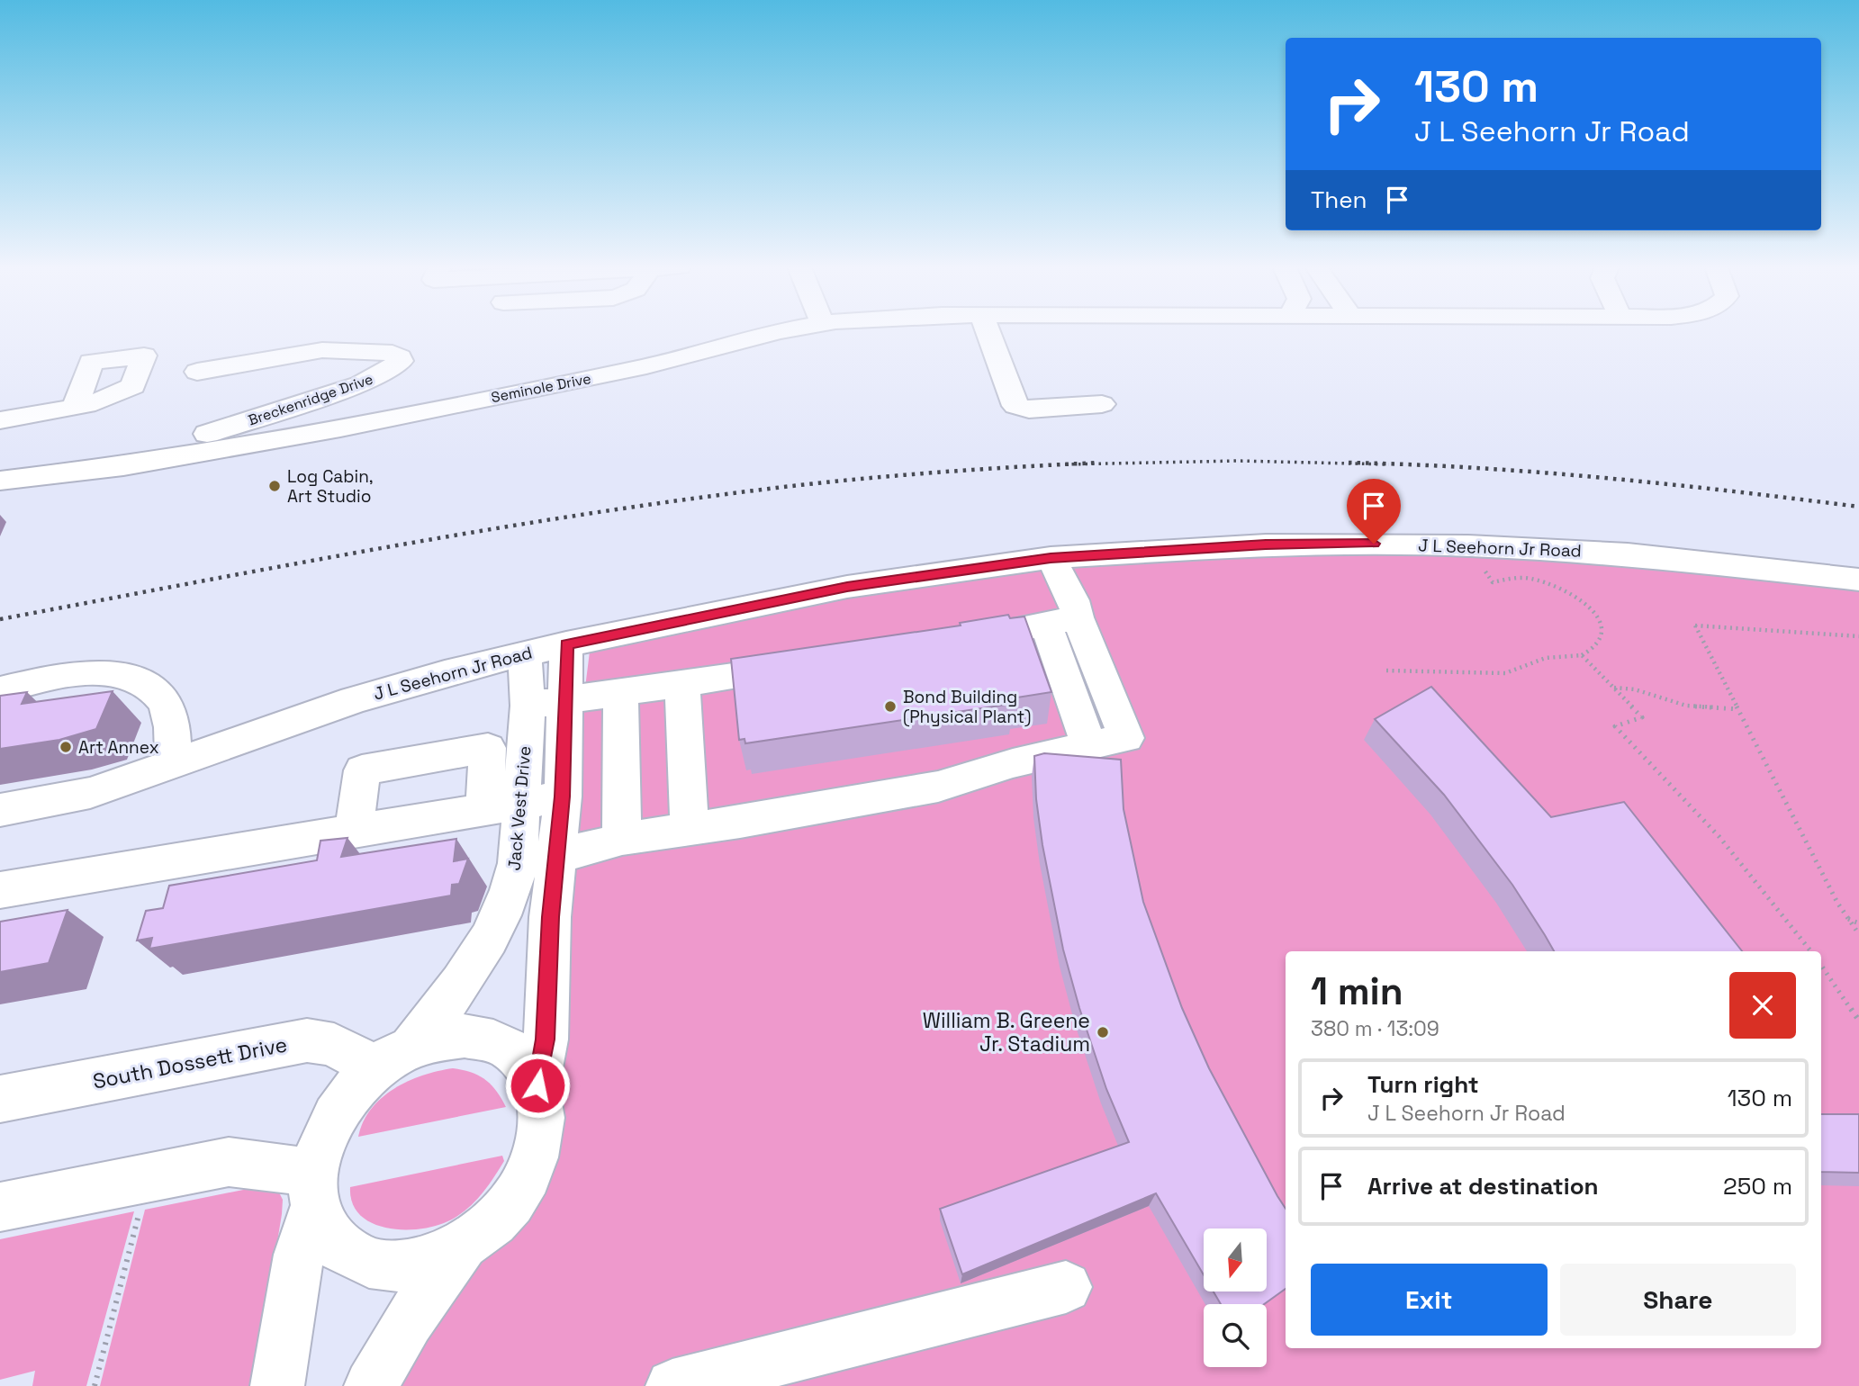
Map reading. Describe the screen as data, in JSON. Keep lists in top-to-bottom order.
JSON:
{
  "streets": {
    "street": [
      "Seminole Drive",
      "Breckenridge Drive",
      "J L Seehorn Jr Road",
      "Jack Vest Drive",
      "South Dossett Drive"
    ]
  },
  "crossings": [
    ["Seminole Drive", "Breckenridge Drive"],
    ["J L Seehorn Jr Road", "Jack Vest Drive"]
  ],
  "places": [
    "Log Cabin, Art Studio",
    "Bond Building (Physical Plant)",
    "Art Annex",
    "William B. Greene Jr. Stadium"
  ],
  "north": "bottom",
  "page": {
    "turn": ["130 m", "J L Seehorn Jr Road"],
    "then": "Then",
    "heading": ["1 min", "380 m · 13:09"],
    "list": [
      {
        "name": "Turn right",
        "note": "J L Seehorn Jr Road",
        "value": "130 m"
      },
      {
        "name": "Arrive at destination",
        "value": "250 m"
      }
    ],
    "buttons": ["Exit", "Share"]
  }
}
